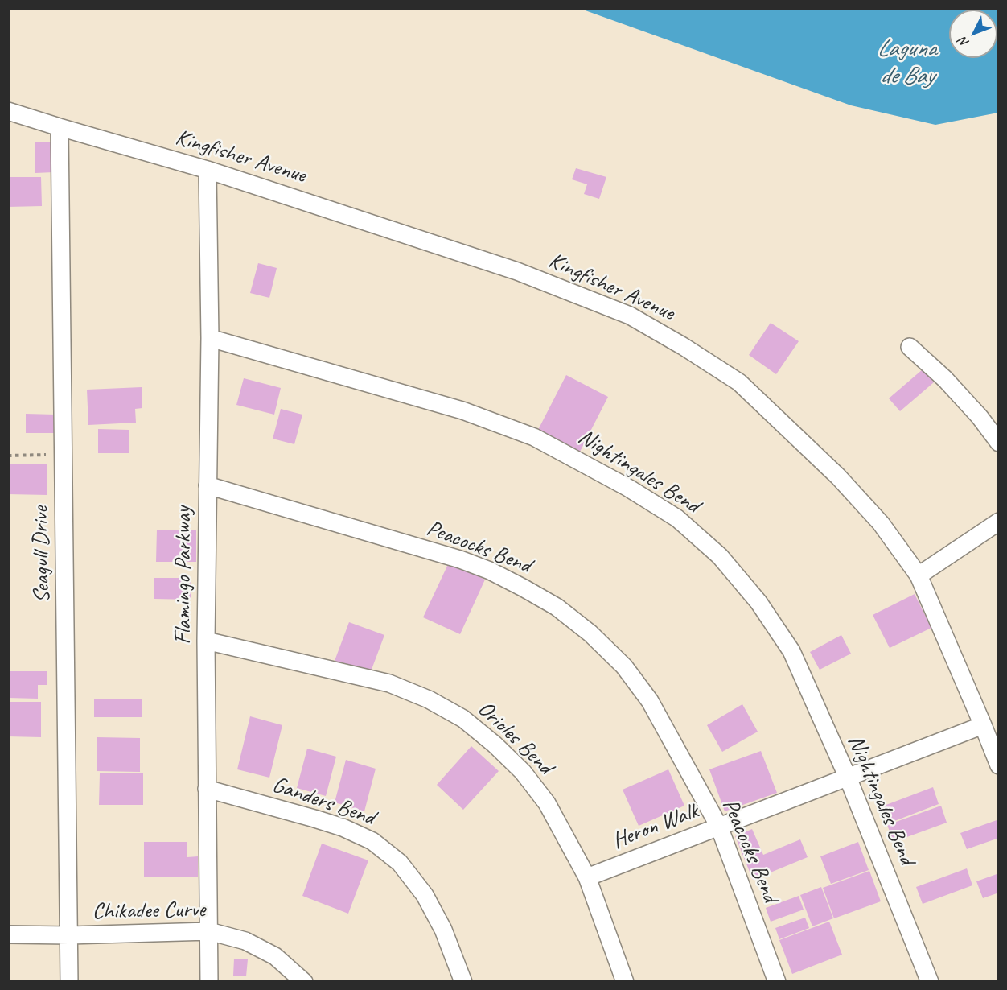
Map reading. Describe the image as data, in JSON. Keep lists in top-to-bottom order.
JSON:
{
  "streets": {
    "street": [
      "Kingfisher Avenue",
      "Nightingales Bend",
      "Peacocks Bend",
      "Seagull Drive",
      "Flamingo Parkway",
      "Orioles Bend",
      "Ganders Bend",
      "Heron Walk",
      "Chikadee Curve"
    ]
  },
  "crossings": [
    ["Kingfisher Avenue", "Seagull Drive"],
    ["Kingfisher Avenue", "Flamingo Parkway"],
    ["Kingfisher Avenue", "Heron Walk"],
    ["Nightingales Bend", "Flamingo Parkway"],
    ["Nightingales Bend", "Heron Walk"],
    ["Peacocks Bend", "Flamingo Parkway"],
    ["Peacocks Bend", "Heron Walk"],
    ["Seagull Drive", "Chikadee Curve"],
    ["Flamingo Parkway", "Orioles Bend"],
    ["Flamingo Parkway", "Ganders Bend"],
    ["Flamingo Parkway", "Chikadee Curve"],
    ["Orioles Bend", "Heron Walk"]
  ],
  "water": ["Laguna de Bay"],
  "north": "bottom left"
}
